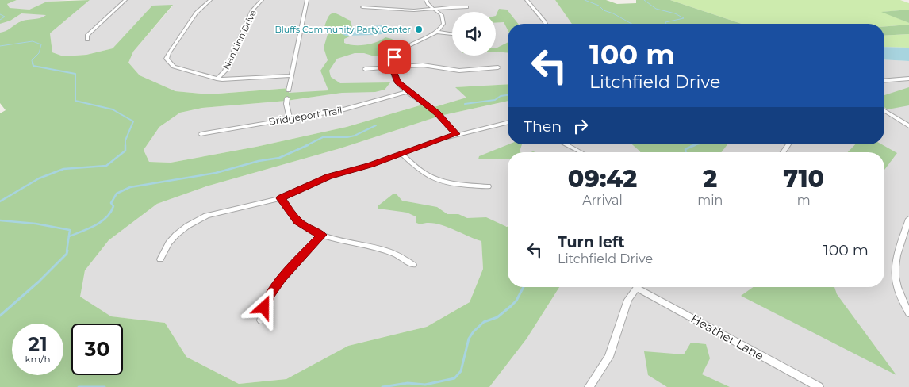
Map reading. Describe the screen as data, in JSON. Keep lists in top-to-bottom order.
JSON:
{
  "streets": {
    "street": ["Nan Linn Drive", "Bridgeport Trail", "Heather Lane"]
  },
  "places": ["Bluffs Community Party Center"],
  "page": {
    "turn": ["100 m", "Litchfield Drive"],
    "then": "Then",
    "eta": [
      "09:42",
      "Arrival",
      "2",
      "min",
      "710",
      "m"
    ],
    "list": [
      {
        "name": "Turn left",
        "note": "Litchfield Drive",
        "value": "100 m"
      }
    ],
    "speed": "21 km/h",
    "limit": "30"
  }
}
